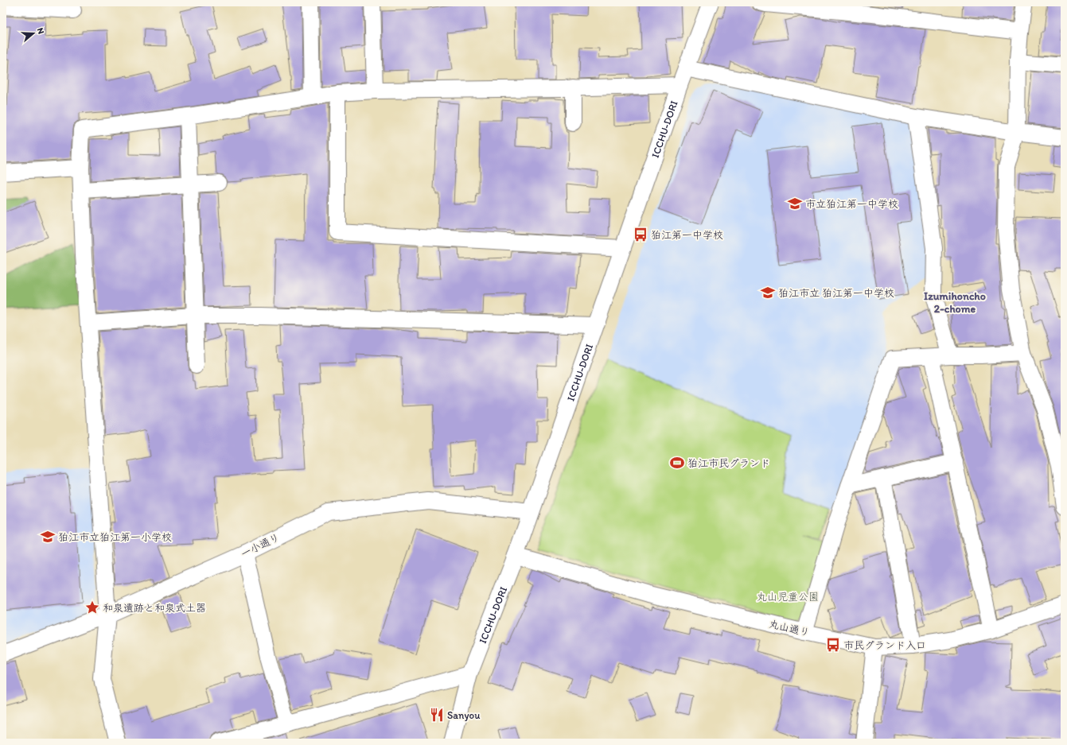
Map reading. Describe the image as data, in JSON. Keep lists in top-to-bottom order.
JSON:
{
  "streets": {
    "street": ["ICCHU-DORI", "一小通り", "丸山通り"]
  },
  "crossings": [
    ["ICCHU-DORI", "一小通り"],
    ["ICCHU-DORI", "丸山通り"]
  ],
  "districts": ["Izumihoncho 2-chome"],
  "parks": ["丸山児童公園"],
  "places": {
    "school or university": ["市立狛江第一中学校", "狛江市立 狛江第一中学校", "狛江市立狛江第一小学校"],
    "bus stop": ["狛江第一中学校", "市民グランド入口"],
    "sports": ["狛江市民グランド"],
    "place": ["和泉遺跡と和泉式土器"],
    "restaurant": ["Sanyou"]
  },
  "north": "right"
}
